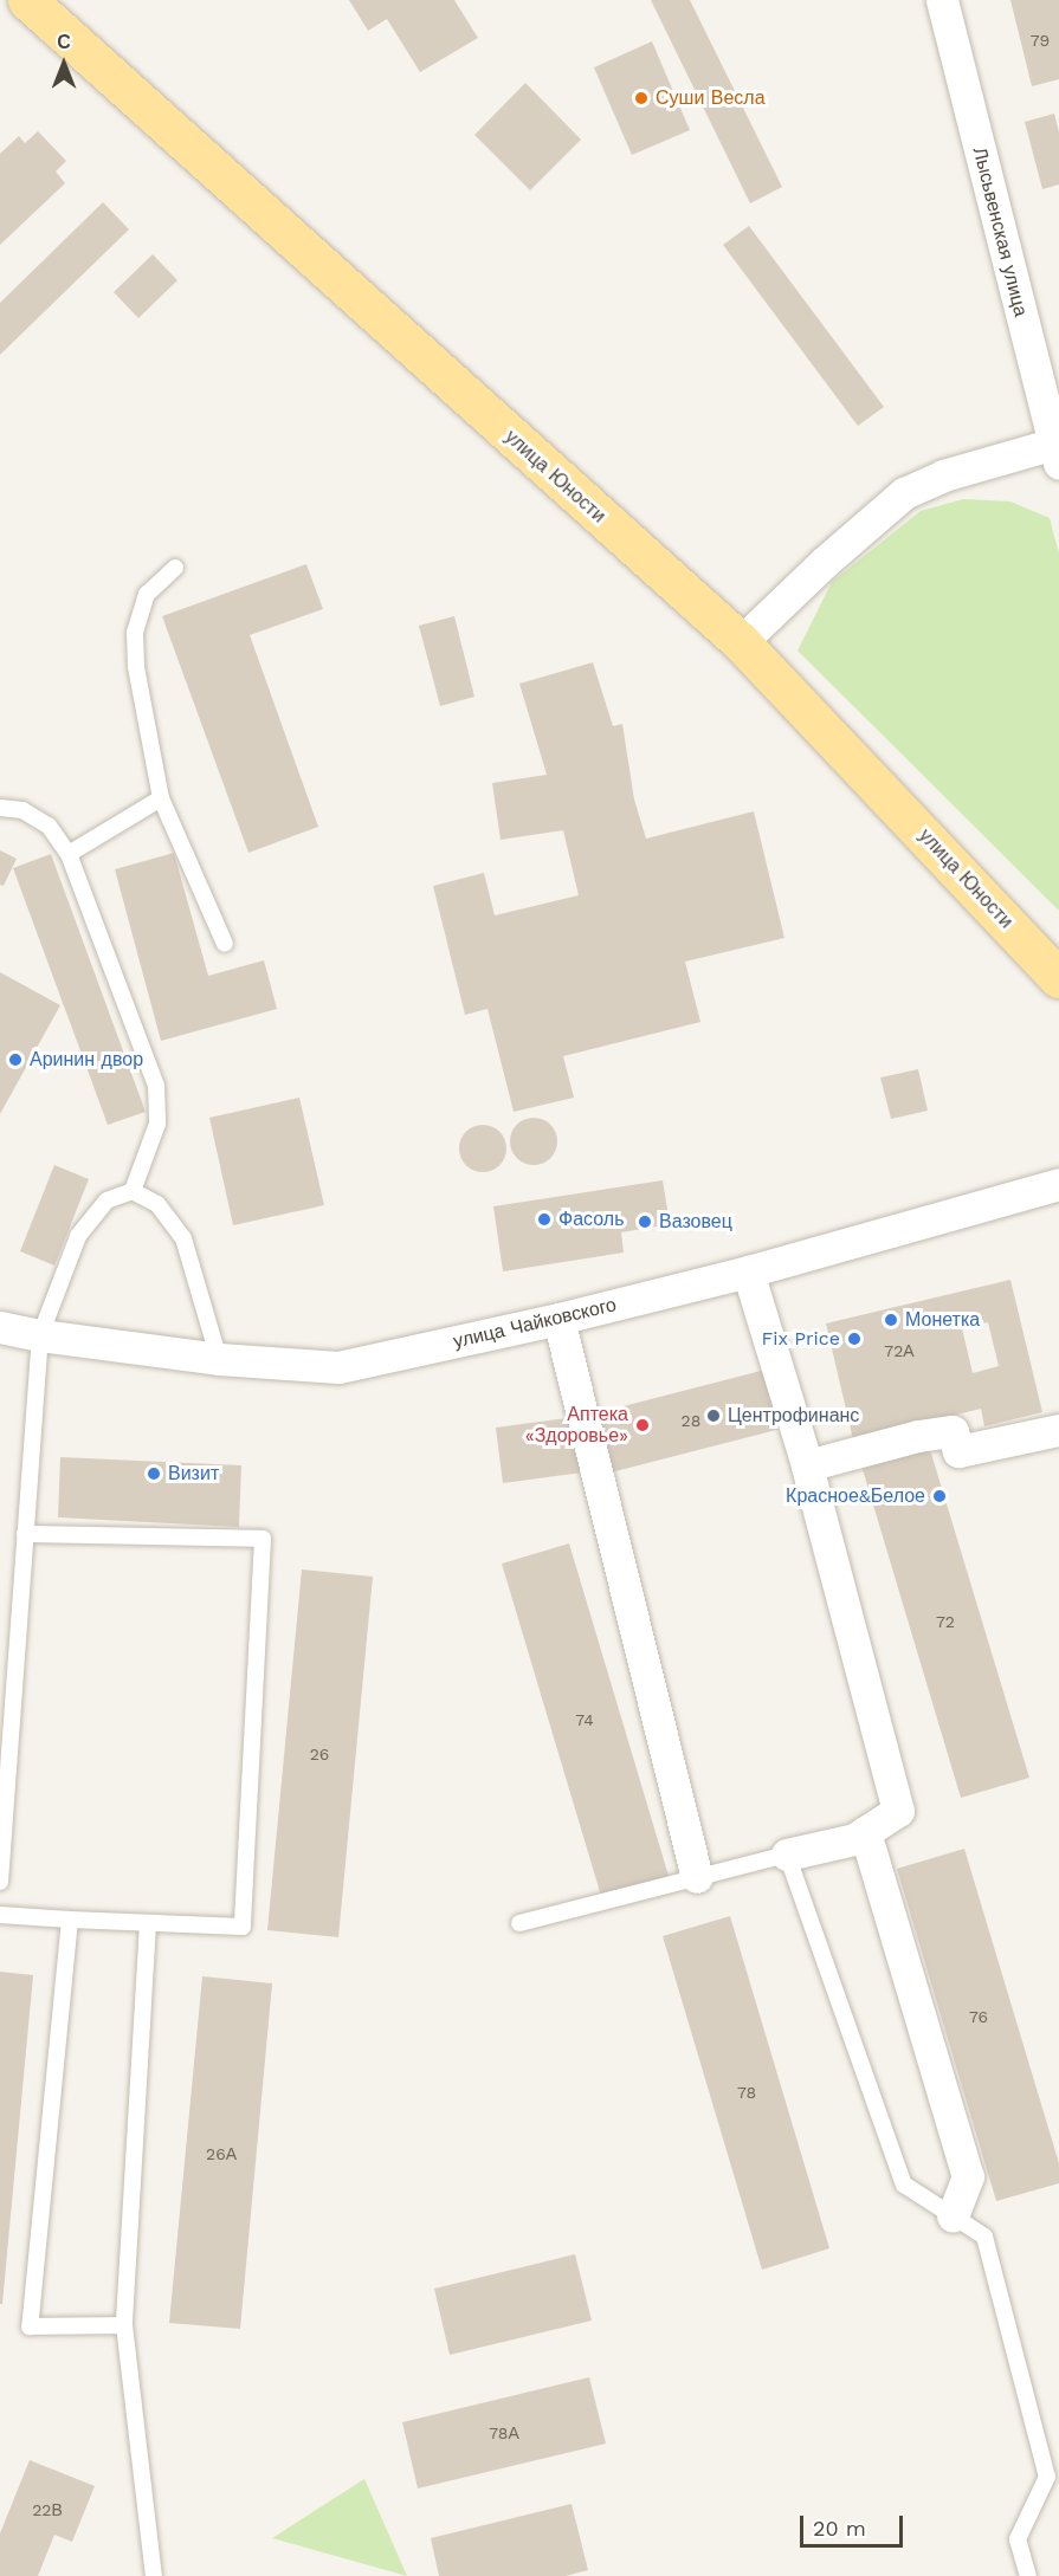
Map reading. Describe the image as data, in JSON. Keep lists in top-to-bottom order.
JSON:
{
  "streets": {
    "main road": ["улица Юности"],
    "street": ["Лысьвенская улица", "улица Чайковского"]
  },
  "places": [
    "Суши Весла",
    "Аринин двор",
    "Фасоль",
    "Вазовец",
    "Монетка",
    "Fix Price",
    "Центрофинанс",
    "Аптека «Здоровье»",
    "Визит",
    "Красное&Белое"
  ],
  "house_numbers": [
    "79",
    "72А",
    "28",
    "72",
    "74",
    "26",
    "76",
    "78",
    "26А",
    "78А",
    "22В"
  ],
  "scale_bar": "20 m",
  "north": "top"
}
